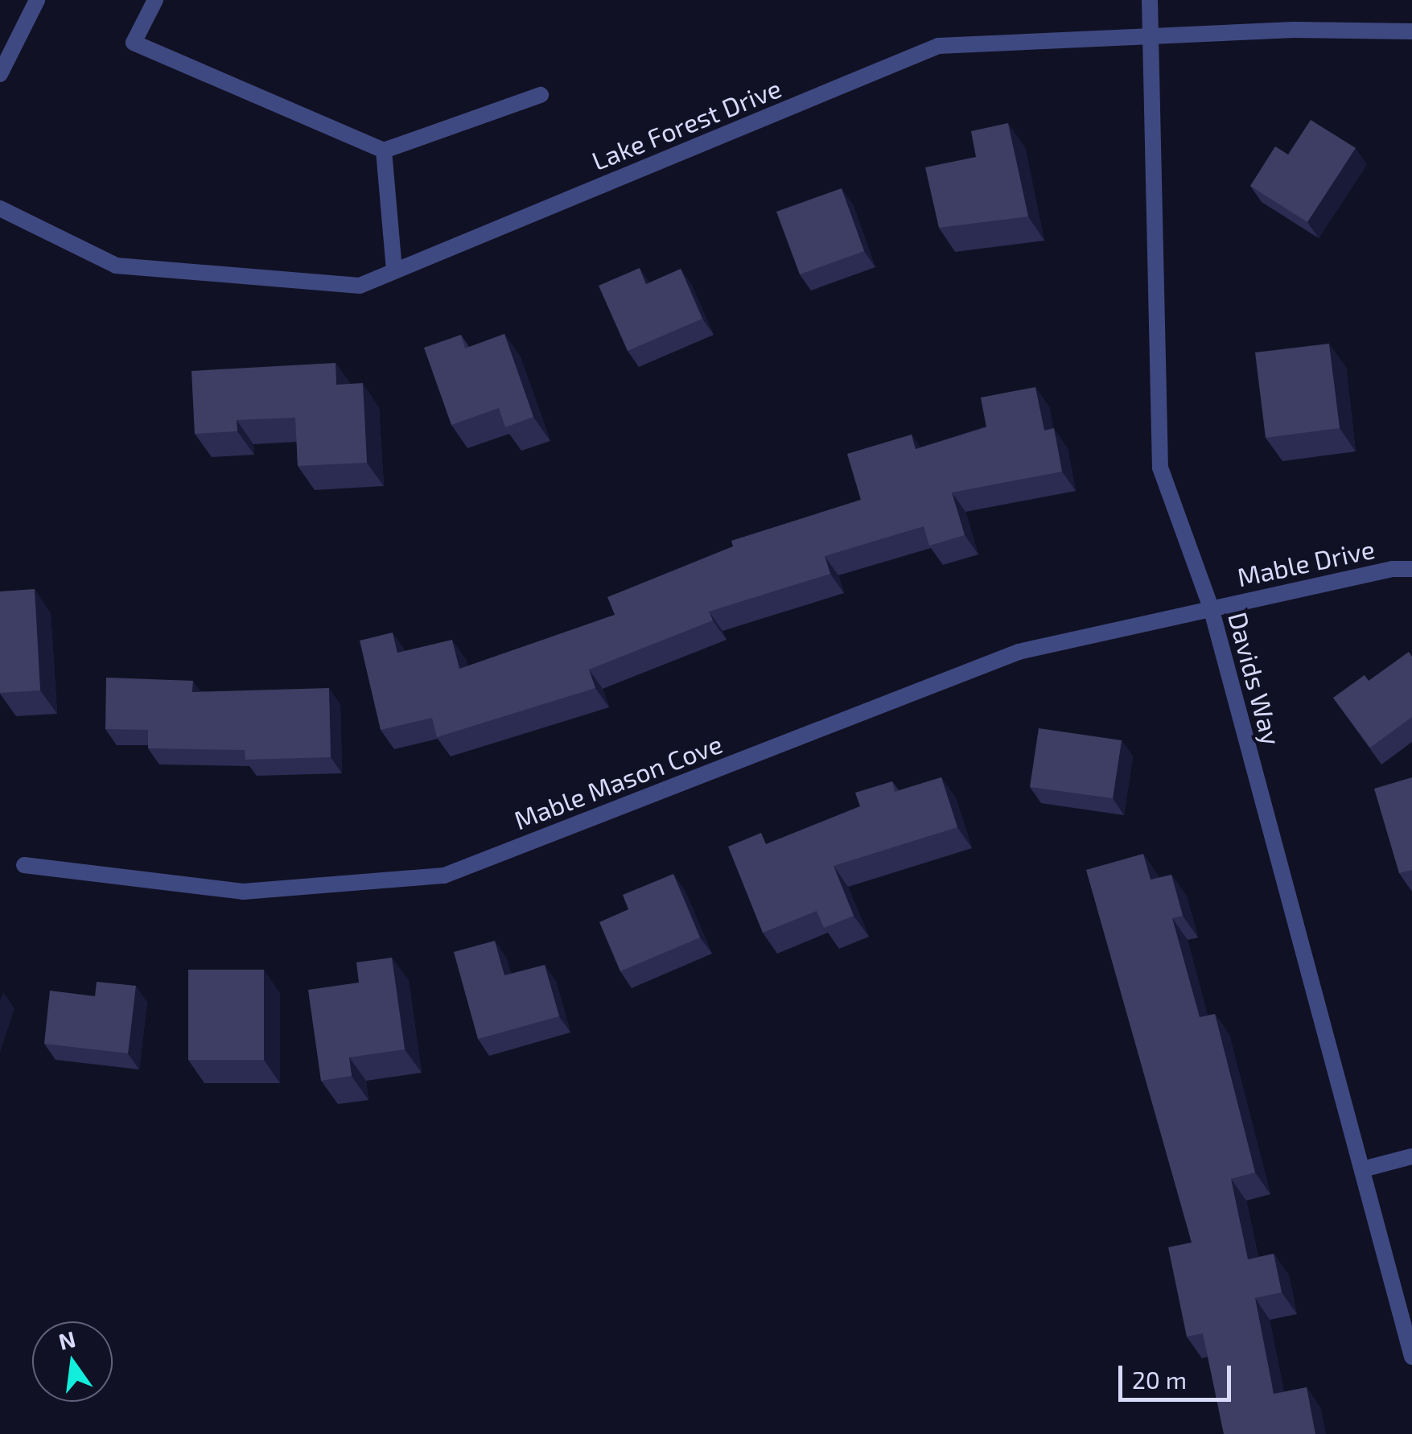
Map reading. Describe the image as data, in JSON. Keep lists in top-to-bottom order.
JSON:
{
  "streets": {
    "street": [
      "Lake Forest Drive",
      "Mable Drive",
      "Davids Way",
      "Mable Mason Cove"
    ]
  },
  "crossings": [
    ["Lake Forest Drive", "Davids Way"],
    ["Mable Drive", "Davids Way"],
    ["Mable Drive", "Mable Mason Cove"],
    ["Davids Way", "Mable Mason Cove"]
  ],
  "scale_bar": "20 m",
  "north": "top"
}
